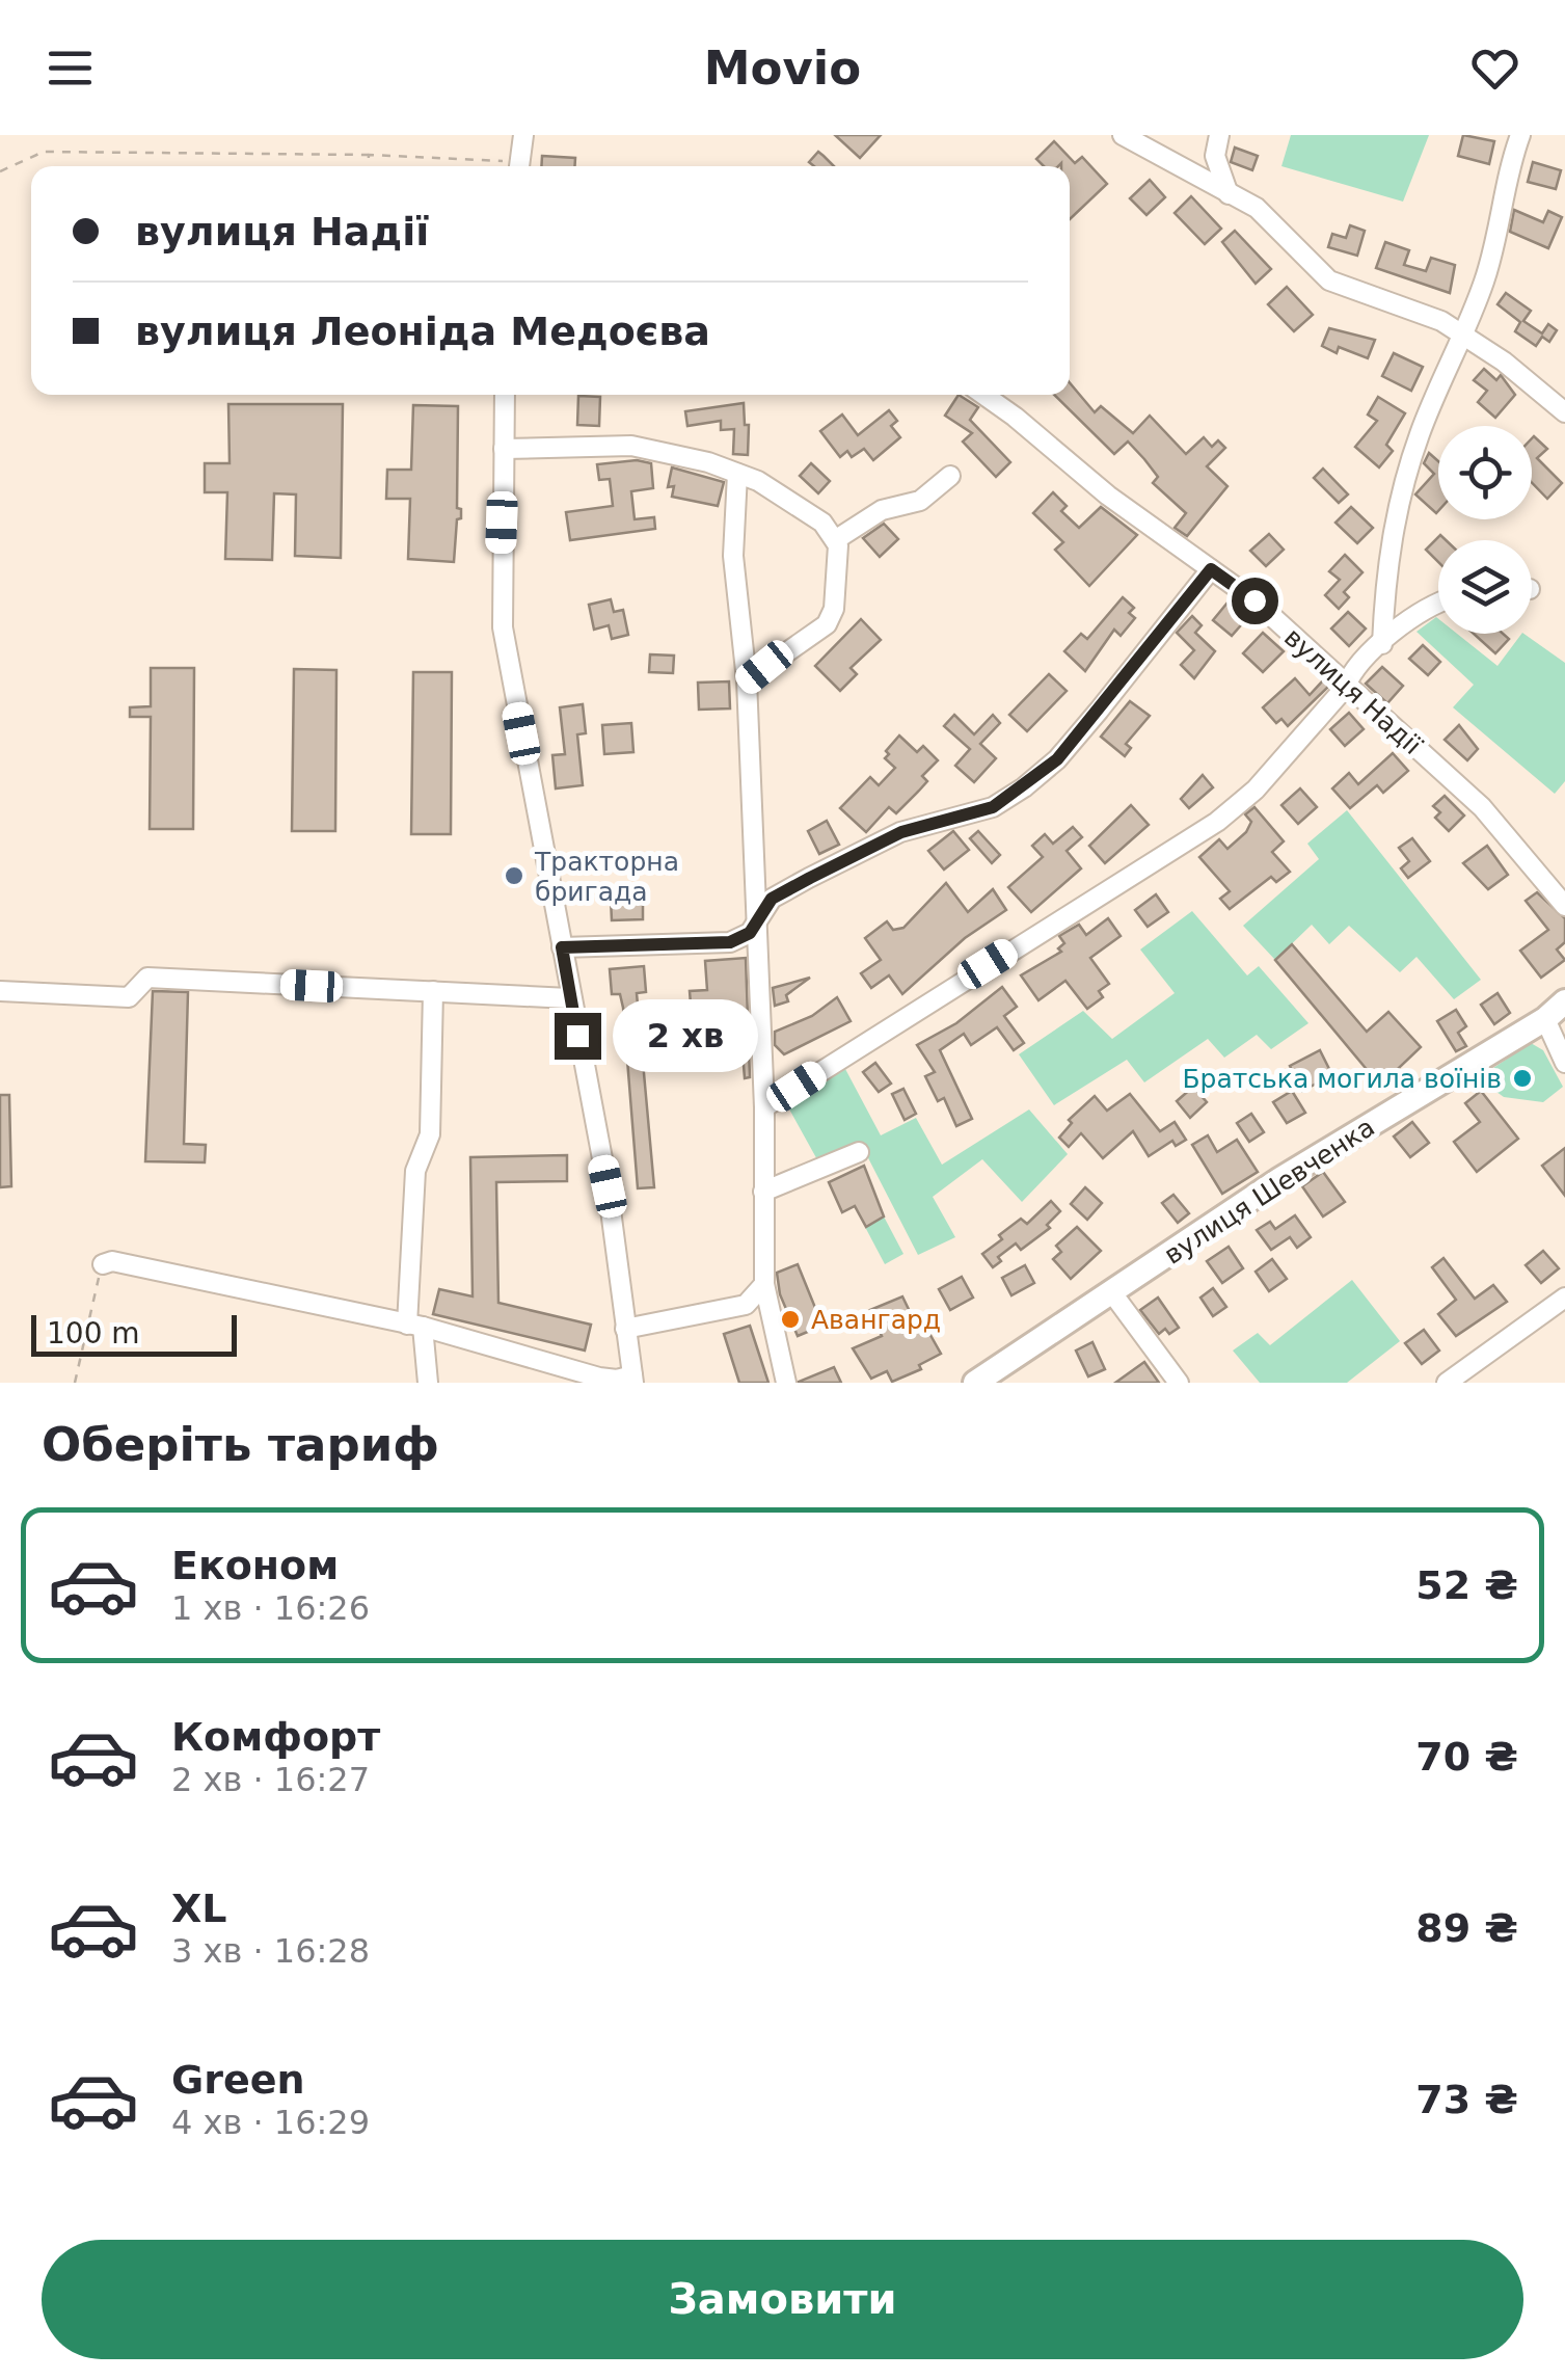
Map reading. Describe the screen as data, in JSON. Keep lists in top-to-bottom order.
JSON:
{
  "streets": {
    "main road": ["вулиця Шевченка"],
    "street": ["вулиця Надії"]
  },
  "places": ["Тракторна бригада", "Братська могила воїнів", "Авангард"],
  "scale_bar": "100 m",
  "page": {
    "header": "Movio",
    "banner": ["вулиця Надії", "вулиця Леоніда Медоєва"],
    "bubble": "2 хв",
    "scale": "100 m",
    "heading": "Оберіть тариф",
    "list": [
      {
        "name": "Економ",
        "note": "1 хв · 16:26",
        "value": "52 ₴"
      },
      {
        "name": "Комфорт",
        "note": "2 хв · 16:27",
        "value": "70 ₴"
      },
      {
        "name": "XL",
        "note": "3 хв · 16:28",
        "value": "89 ₴"
      },
      {
        "name": "Green",
        "note": "4 хв · 16:29",
        "value": "73 ₴"
      }
    ],
    "buttons": "Замовити"
  }
}
